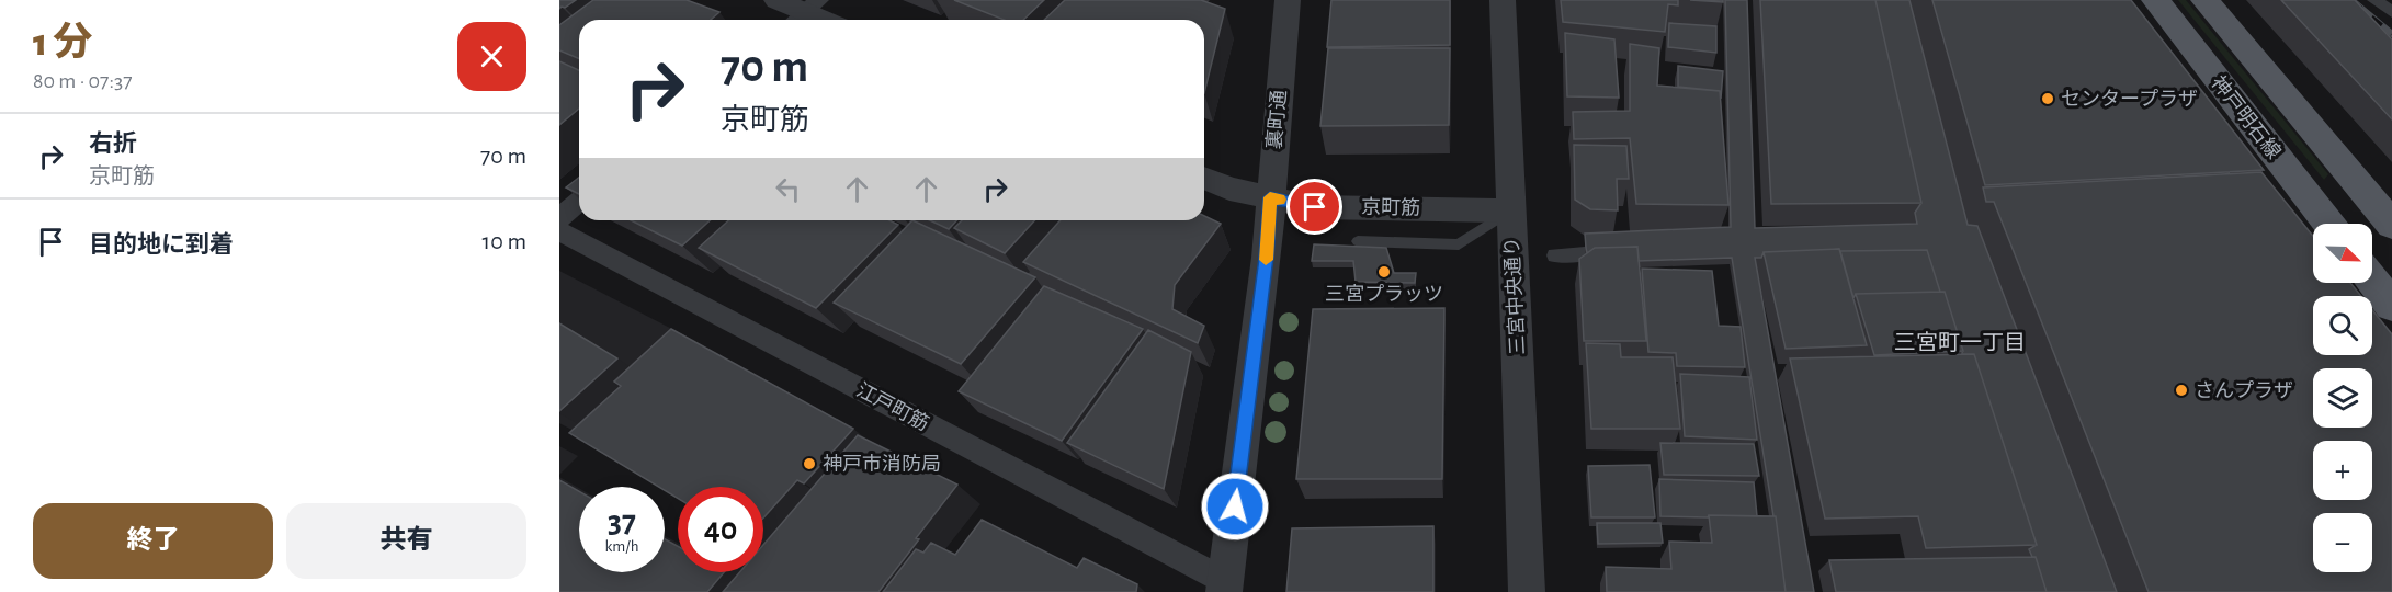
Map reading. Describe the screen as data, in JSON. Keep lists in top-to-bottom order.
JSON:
{
  "streets": {
    "main road": ["神戸明石線"],
    "street": [
      "裏町通",
      "京町筋",
      "三宮中央通り",
      "江戸町筋"
    ]
  },
  "crossings": [
    ["裏町通", "京町筋"],
    ["裏町通", "江戸町筋"],
    ["京町筋", "三宮中央通り"]
  ],
  "districts": ["三宮町一丁目"],
  "places": [
    "センタープラザ",
    "三宮プラッツ",
    "さんプラザ",
    "神戸市消防局"
  ],
  "north": "bottom right",
  "page": {
    "heading": ["1 分", "80 m · 07:37"],
    "turn": ["70 m", "京町筋"],
    "list": [
      {
        "name": "右折",
        "note": "京町筋",
        "value": "70 m"
      },
      {
        "name": "目的地に到着",
        "value": "10 m"
      }
    ],
    "map_buttons": ["+", "−"],
    "speed": "37 km/h",
    "limit": "40",
    "buttons": ["終了", "共有"]
  }
}
